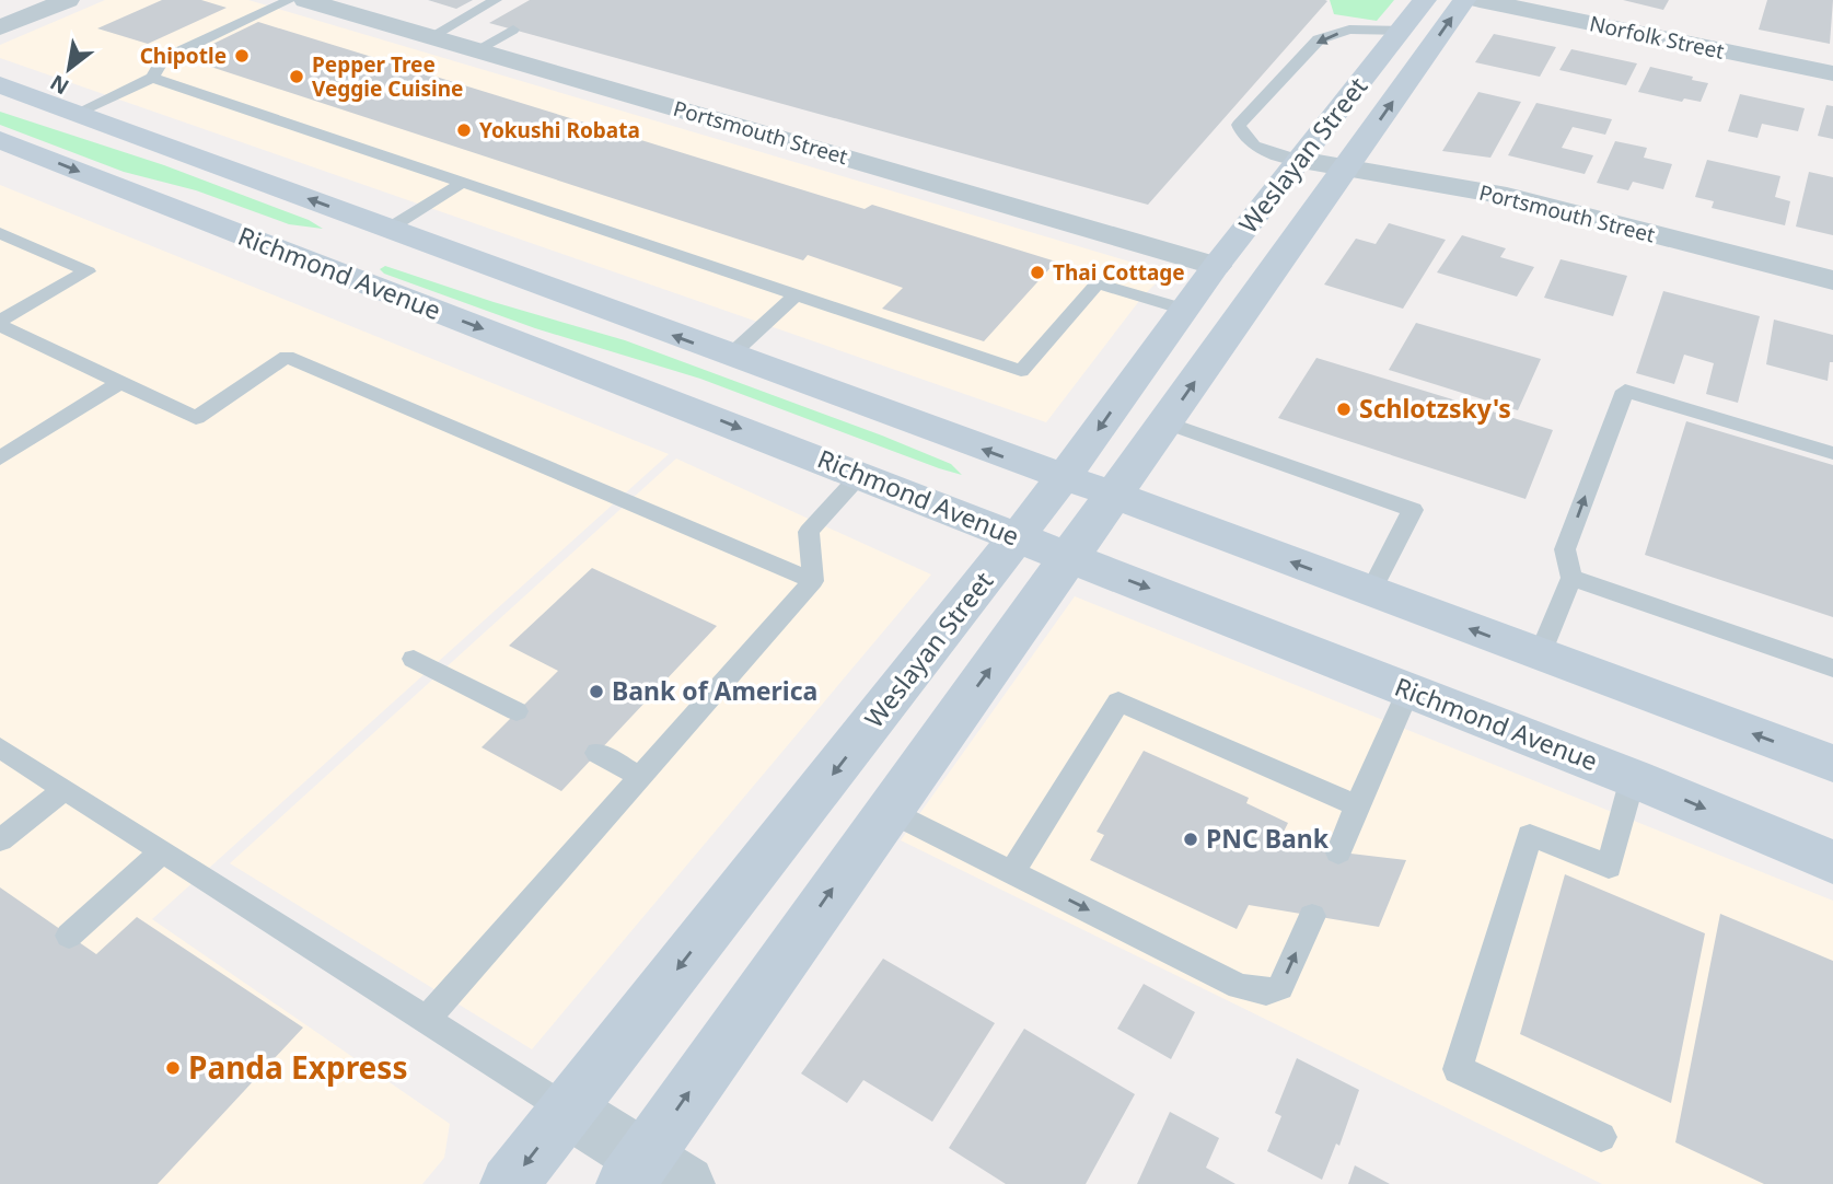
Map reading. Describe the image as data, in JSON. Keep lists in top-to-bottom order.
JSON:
{
  "streets": {
    "main road": ["Weslayan Street", "Richmond Avenue"],
    "street": ["Norfolk Street", "Portsmouth Street"]
  },
  "crossings": [
    ["Portsmouth Street", "Weslayan Street"],
    ["Weslayan Street", "Richmond Avenue"]
  ],
  "places": [
    "Chipotle",
    "Pepper Tree Veggie Cuisine",
    "Yokushi Robata",
    "Thai Cottage",
    "Schlotzsky's",
    "Bank of America",
    "PNC Bank",
    "Panda Express"
  ],
  "north": "bottom left"
}
